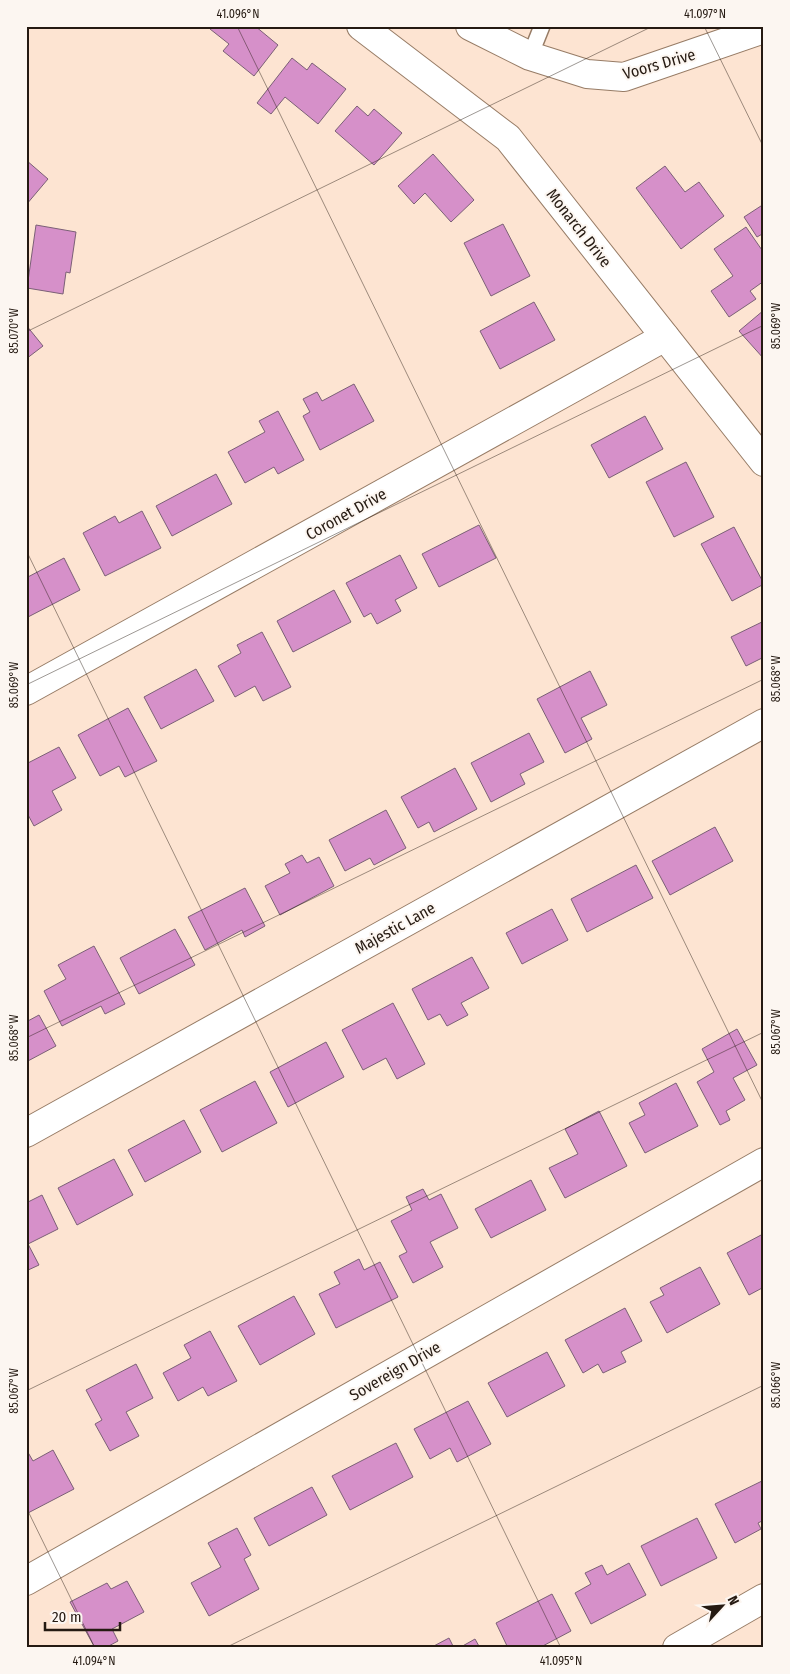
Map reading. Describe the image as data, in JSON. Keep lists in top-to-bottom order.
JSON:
{
  "streets": {
    "street": [
      "Voors Drive",
      "Monarch Drive",
      "Coronet Drive",
      "Majestic Lane",
      "Sovereign Drive"
    ]
  },
  "crossings": [
    ["Monarch Drive", "Coronet Drive"]
  ],
  "scale_bar": "20 m",
  "north": "top right",
  "coordinates": [
    "41.096°N",
    "41.097°N",
    "85.069°W",
    "85.070°W",
    "85.068°W",
    "85.067°W",
    "85.066°W",
    "41.094°N",
    "41.095°N"
  ]
}
